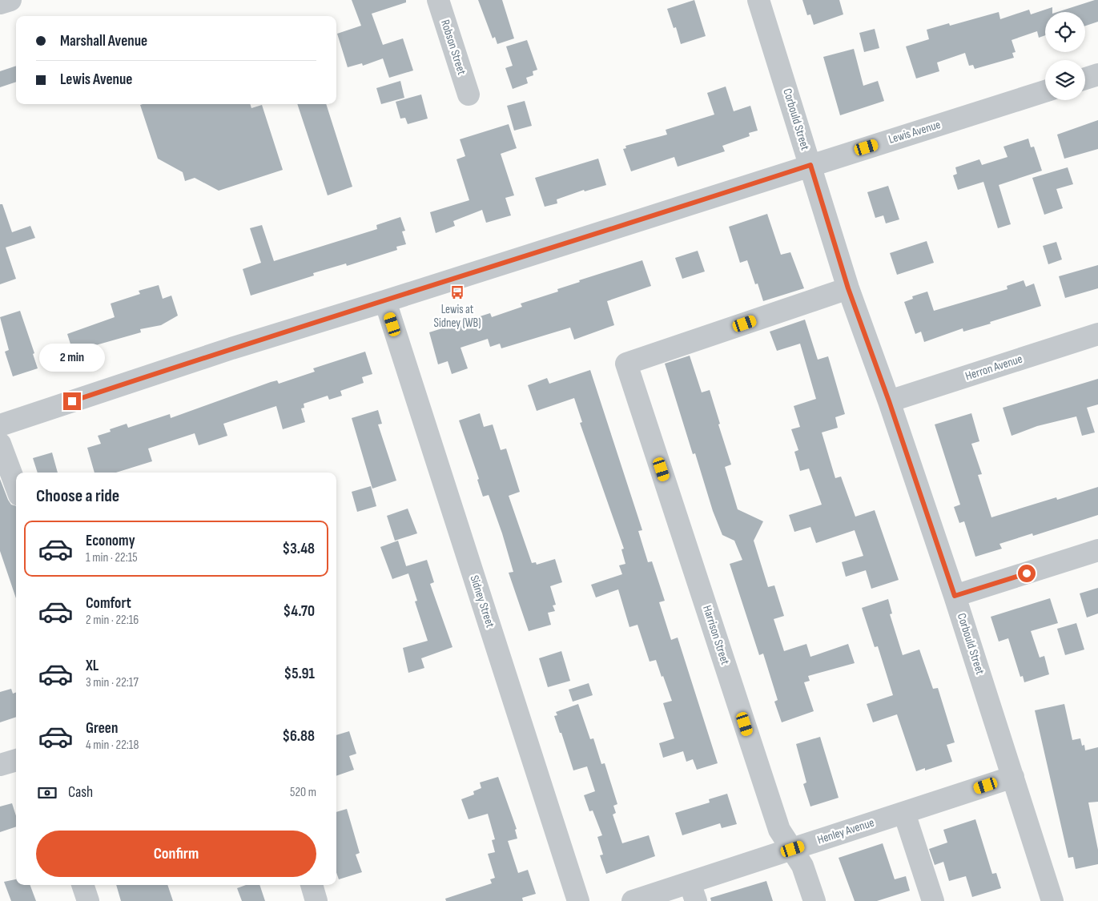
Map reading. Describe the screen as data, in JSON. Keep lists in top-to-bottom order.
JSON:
{
  "streets": {
    "street": [
      "Robson Street",
      "Corbould Street",
      "Lewis Avenue",
      "Herron Avenue",
      "Sidney Street",
      "Harrison Street",
      "Henley Avenue"
    ]
  },
  "crossings": [
    ["Corbould Street", "Lewis Avenue"],
    ["Corbould Street", "Herron Avenue"],
    ["Corbould Street", "Harrison Street"],
    ["Corbould Street", "Henley Avenue"],
    ["Lewis Avenue", "Sidney Street"],
    ["Harrison Street", "Henley Avenue"]
  ],
  "places": {
    "bus stop": ["Lewis at Sidney (WB)"]
  },
  "page": {
    "banner": ["Marshall Avenue", "Lewis Avenue"],
    "bubble": "2 min",
    "heading": "Choose a ride",
    "list": [
      {
        "name": "Economy",
        "note": "1 min · 22:15",
        "value": "$3.48"
      },
      {
        "name": "Comfort",
        "note": "2 min · 22:16",
        "value": "$4.70"
      },
      {
        "name": "XL",
        "note": "3 min · 22:17",
        "value": "$5.91"
      },
      {
        "name": "Green",
        "note": "4 min · 22:18",
        "value": "$6.88"
      }
    ],
    "pay": ["Cash", "520 m"],
    "buttons": "Confirm"
  }
}
